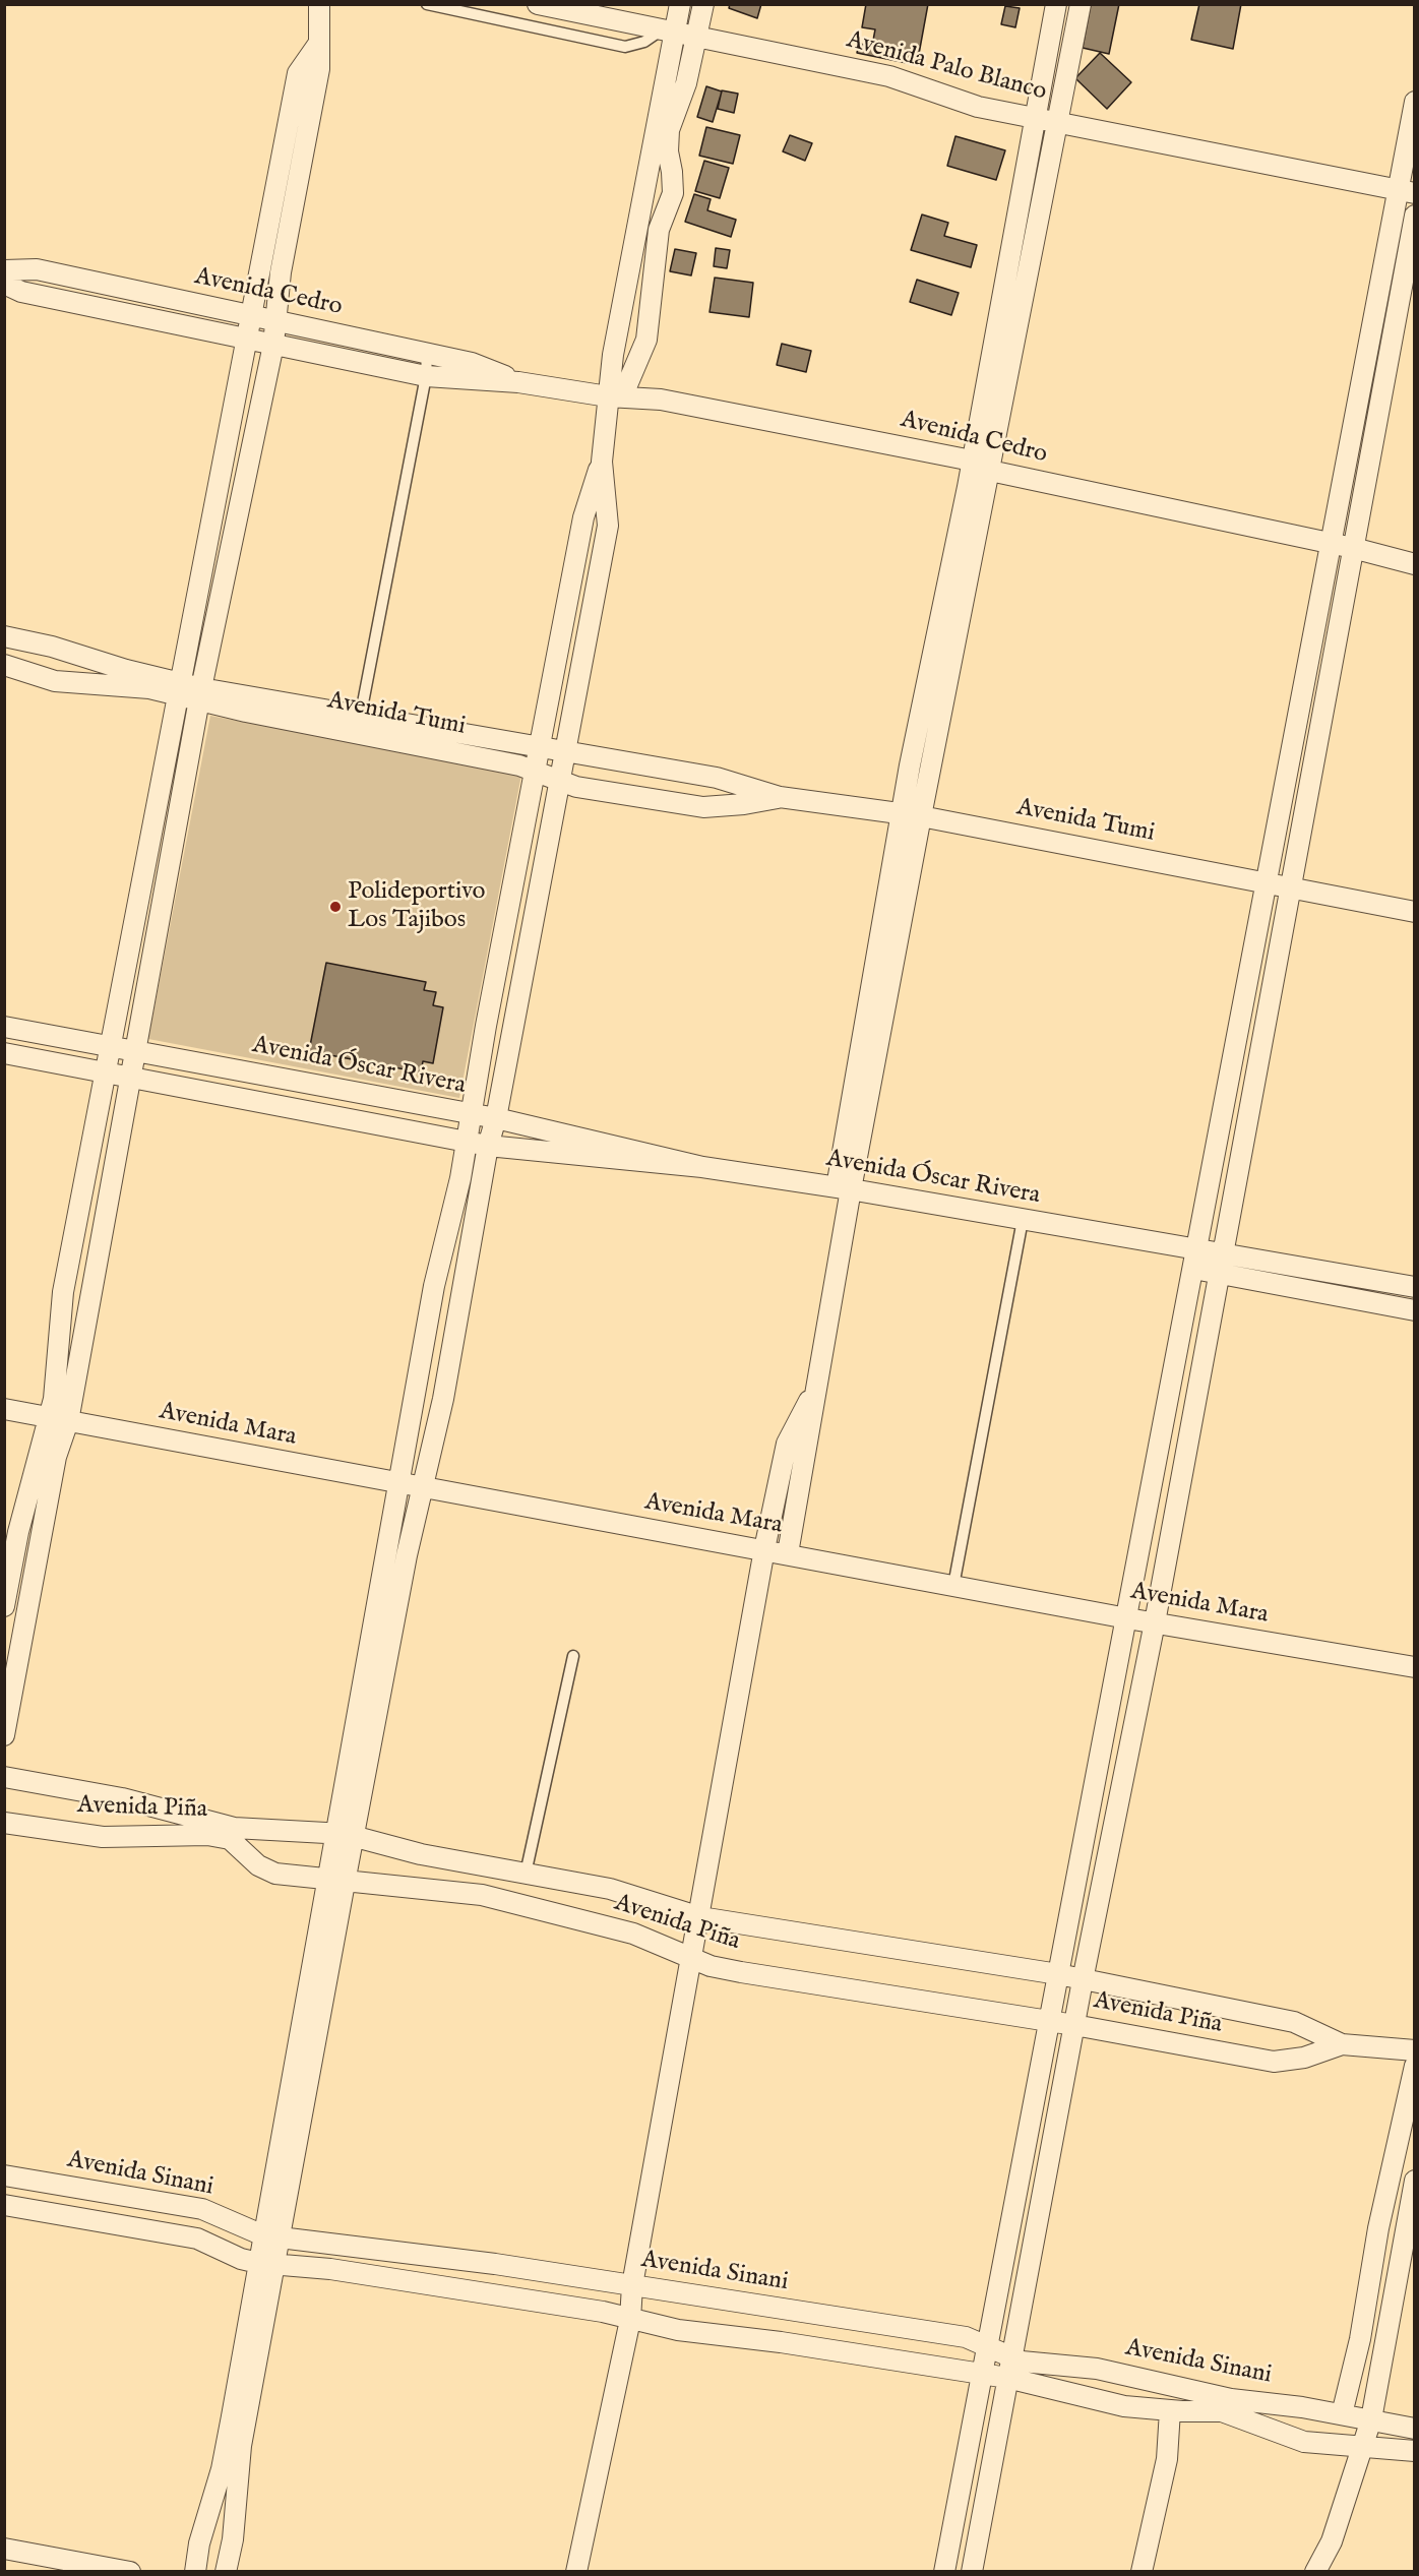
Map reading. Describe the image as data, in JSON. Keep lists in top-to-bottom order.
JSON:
{
  "streets": {
    "street": [
      "Avenida Palo Blanco",
      "Avenida Cedro",
      "Avenida Tumi",
      "Avenida Óscar Rivera",
      "Avenida Mara",
      "Avenida Piña",
      "Avenida Sinani"
    ]
  },
  "places": ["Polideportivo Los Tajibos"]
}
